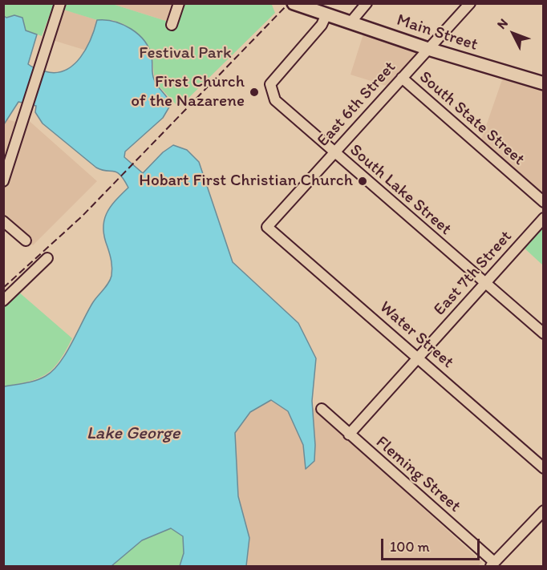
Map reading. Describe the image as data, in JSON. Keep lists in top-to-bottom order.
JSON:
{
  "streets": {
    "main road": ["Main Street"],
    "street": [
      "East 6th Street",
      "South State Street",
      "South Lake Street",
      "East 7th Street",
      "Water Street",
      "Fleming Street"
    ]
  },
  "crossings": [
    ["Main Street", "East 6th Street"],
    ["Main Street", "South Lake Street"],
    ["East 6th Street", "South State Street"],
    ["East 6th Street", "South Lake Street"],
    ["East 6th Street", "Water Street"],
    ["South Lake Street", "East 7th Street"],
    ["East 7th Street", "Water Street"],
    ["East 7th Street", "Fleming Street"]
  ],
  "water": ["Lake George"],
  "parks": ["Festival Park"],
  "places": ["First Church of the Nazarene", "Hobart First Christian Church"],
  "scale_bar": "100 m",
  "north": "top left"
}
